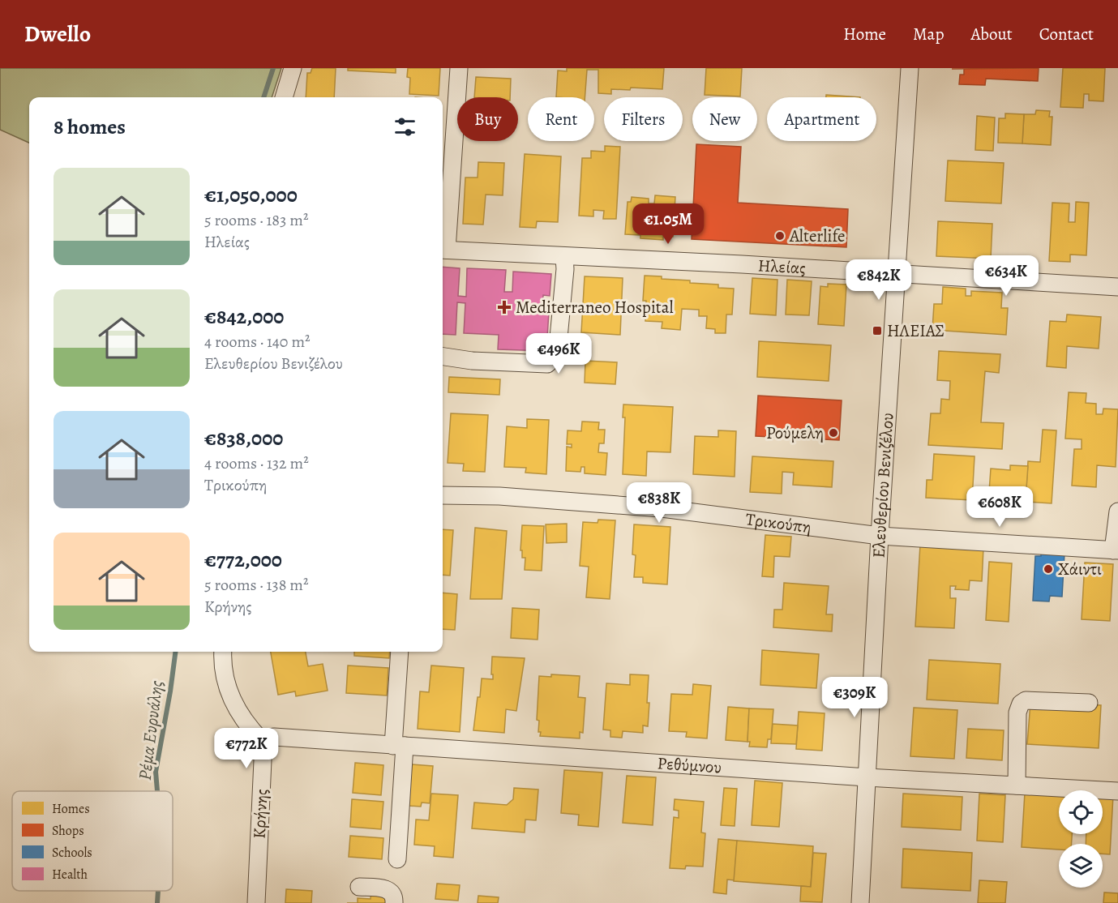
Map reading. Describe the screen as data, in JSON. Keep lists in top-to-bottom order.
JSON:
{
  "streets": {
    "street": [
      "Ηλείας",
      "Ελευθερίου Βενιζέλου",
      "Τρικούπη",
      "Ρεθύμνου",
      "Κρήνης"
    ]
  },
  "crossings": [
    ["Ηλείας", "Ελευθερίου Βενιζέλου"],
    ["Ελευθερίου Βενιζέλου", "Τρικούπη"],
    ["Ελευθερίου Βενιζέλου", "Ρεθύμνου"],
    ["Ρεθύμνου", "Κρήνης"]
  ],
  "water": ["Ρέμα Ευρυάλης"],
  "places": {
    "other": ["Alterlife", "Ρούμελη", "Χάιντι"],
    "health": ["Mediterraneo Hospital"],
    "transit": ["ΗΛΕΙΑΣ"]
  },
  "legend": [
    "Homes",
    "Shops",
    "Schools",
    "Health"
  ],
  "page": {
    "header": "Dwello",
    "nav": [
      "Home",
      "Map",
      "About",
      "Contact"
    ],
    "chip": [
      "Buy",
      "Rent",
      "Filters",
      "New",
      "Apartment"
    ],
    "heading": "8 homes",
    "list": [
      {
        "name": "€1,050,000",
        "note": "5 rooms · 183 m² · Ηλείας"
      },
      {
        "name": "€842,000",
        "note": "4 rooms · 140 m² · Ελευθερίου Βενιζέλου"
      },
      {
        "name": "€838,000",
        "note": "4 rooms · 132 m² · Τρικούπη"
      },
      {
        "name": "€772,000",
        "note": "5 rooms · 138 m² · Κρήνης"
      }
    ],
    "price": [
      "€1.05M",
      "€634K",
      "€842K",
      "€496K",
      "€838K",
      "€608K",
      "€309K",
      "€772K"
    ]
  }
}
